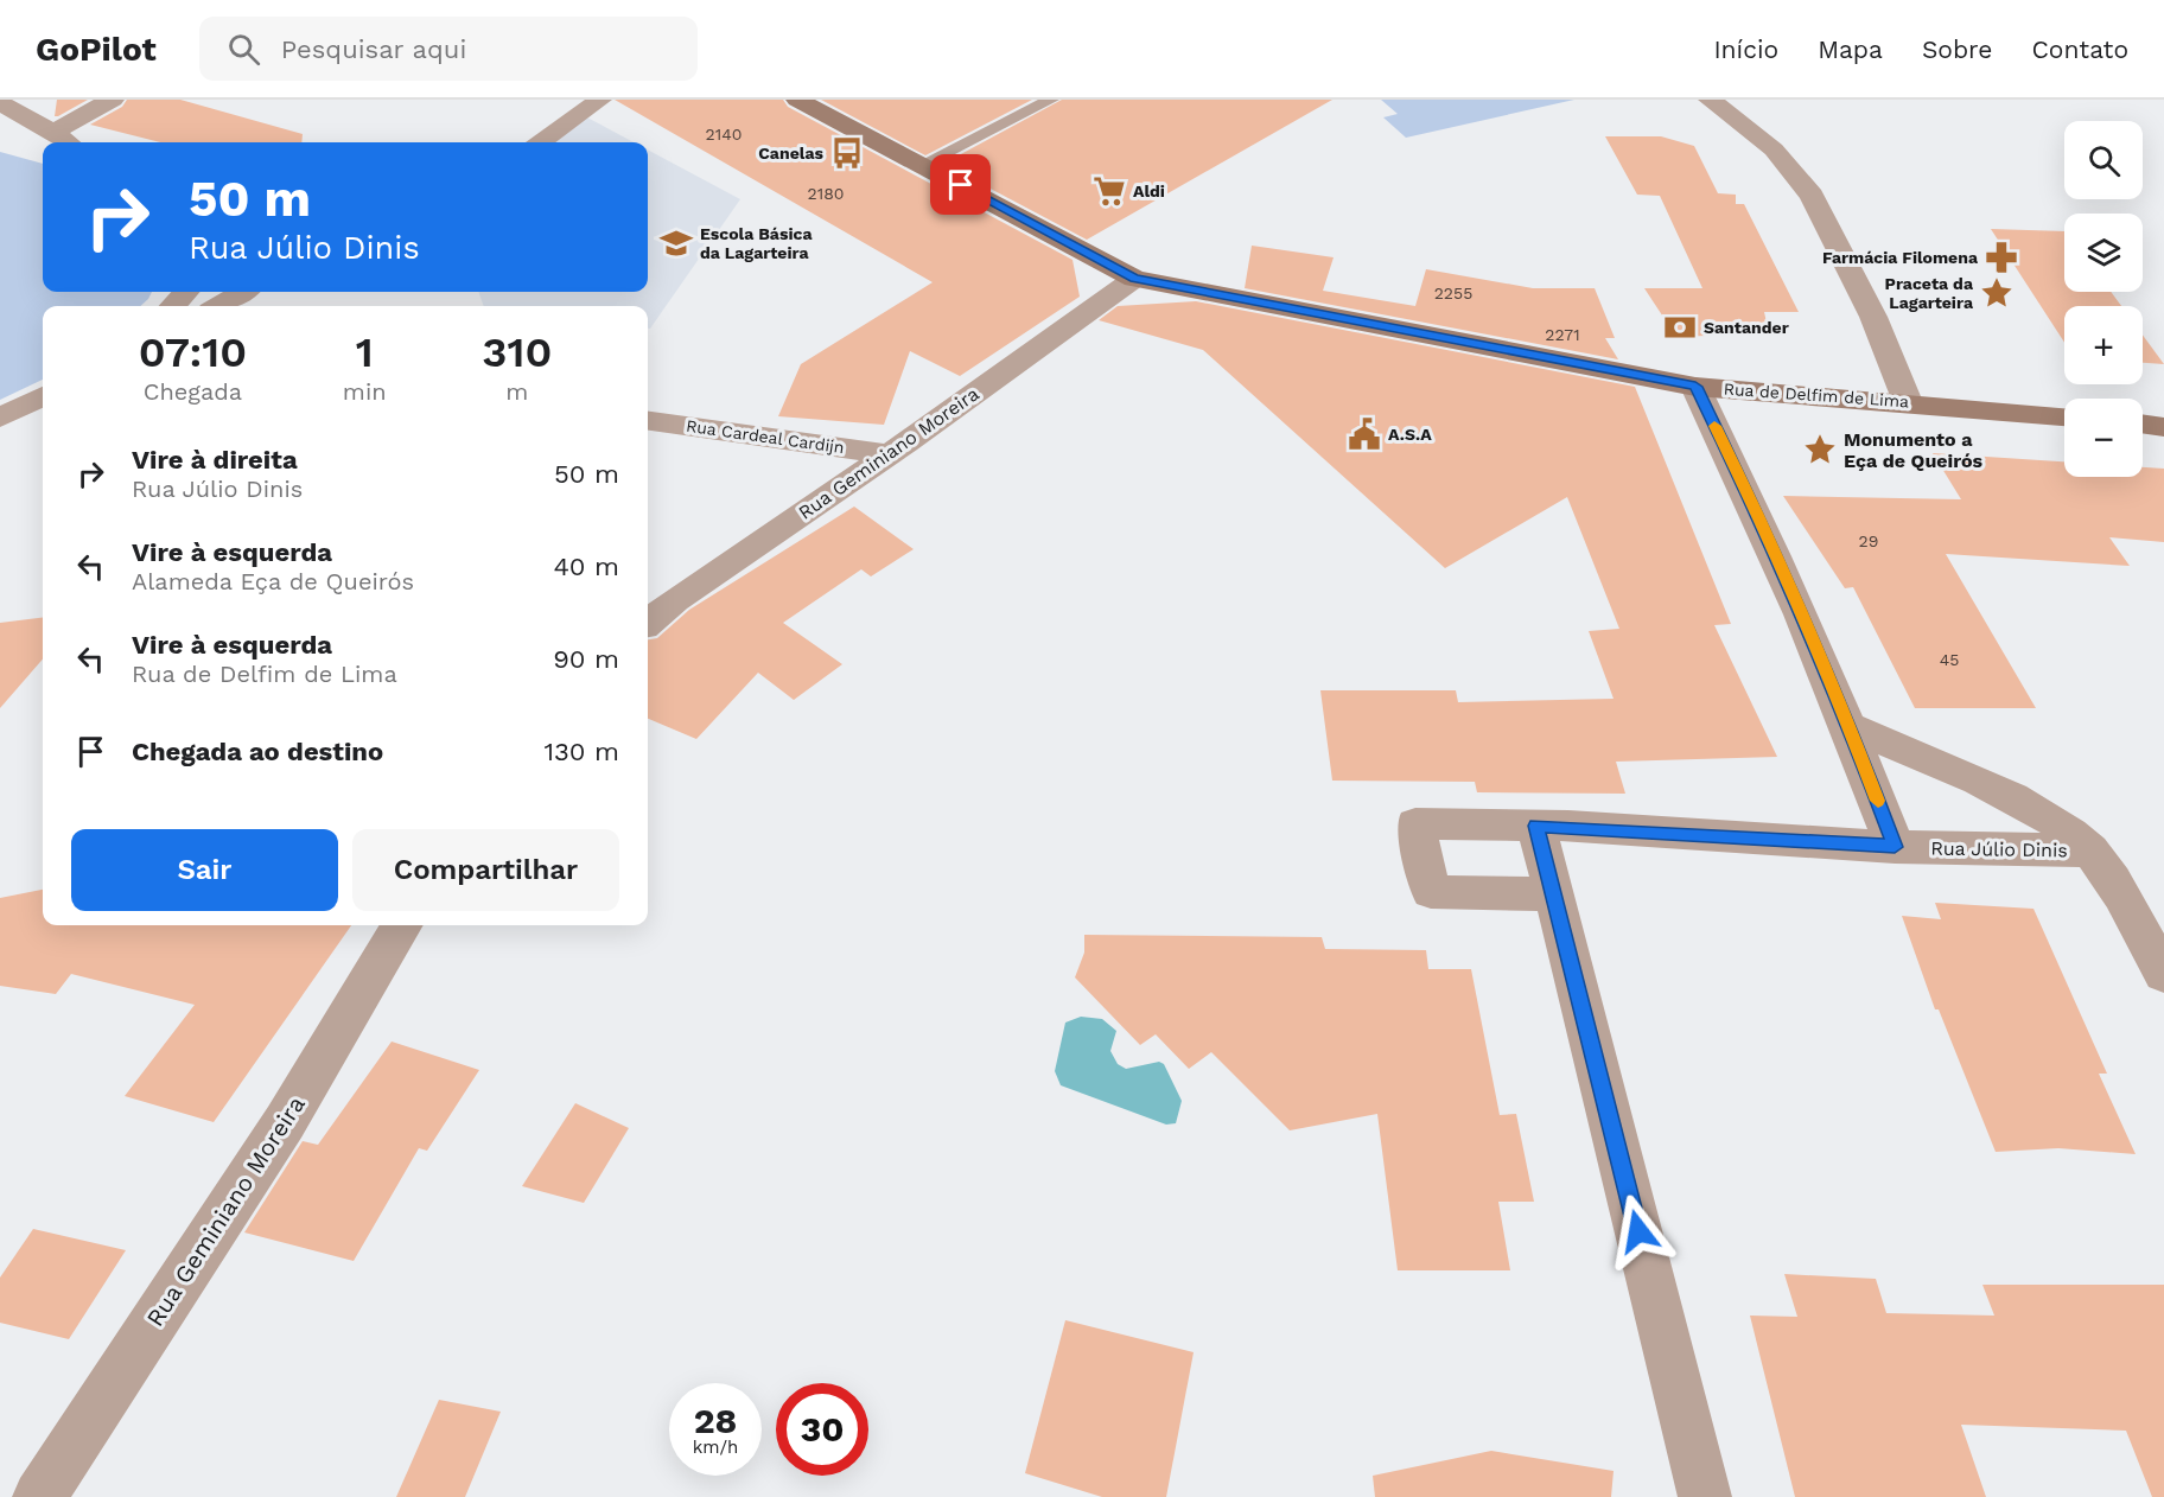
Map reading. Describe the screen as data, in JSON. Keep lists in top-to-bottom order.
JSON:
{
  "streets": {
    "main road": ["Rua de Delfim de Lima"],
    "street": ["Rua Cardeal Cardijn", "Rua Geminiano Moreira", "Rua Júlio Dinis"]
  },
  "crossings": [
    ["Rua de Delfim de Lima", "Rua Geminiano Moreira"],
    ["Rua Cardeal Cardijn", "Rua Geminiano Moreira"]
  ],
  "places": {
    "bus stop": ["Canelas"],
    "supermarket": ["Aldi"],
    "school or university": ["Escola Básica da Lagarteira"],
    "pharmacy": ["Farmácia Filomena"],
    "place": ["Praceta da Lagarteira", "Monumento a Eça de Queirós"],
    "bank": ["Santander"],
    "public building": ["A.S.A"]
  },
  "house_numbers": [
    "2140",
    "2180",
    "2255",
    "2271",
    "29",
    "45"
  ],
  "page": {
    "header": "GoPilot",
    "search": "Pesquisar aqui",
    "nav": [
      "Início",
      "Mapa",
      "Sobre",
      "Contato"
    ],
    "map_buttons": ["+", "−"],
    "turn": ["50 m", "Rua Júlio Dinis"],
    "eta": [
      "07:10",
      "Chegada",
      "1",
      "min",
      "310",
      "m"
    ],
    "list": [
      {
        "name": "Vire à direita",
        "note": "Rua Júlio Dinis",
        "value": "50 m"
      },
      {
        "name": "Vire à esquerda",
        "note": "Alameda Eça de Queirós",
        "value": "40 m"
      },
      {
        "name": "Vire à esquerda",
        "note": "Rua de Delfim de Lima",
        "value": "90 m"
      },
      {
        "name": "Chegada ao destino",
        "value": "130 m"
      }
    ],
    "buttons": ["Sair", "Compartilhar"],
    "speed": "28 km/h",
    "limit": "30"
  }
}
